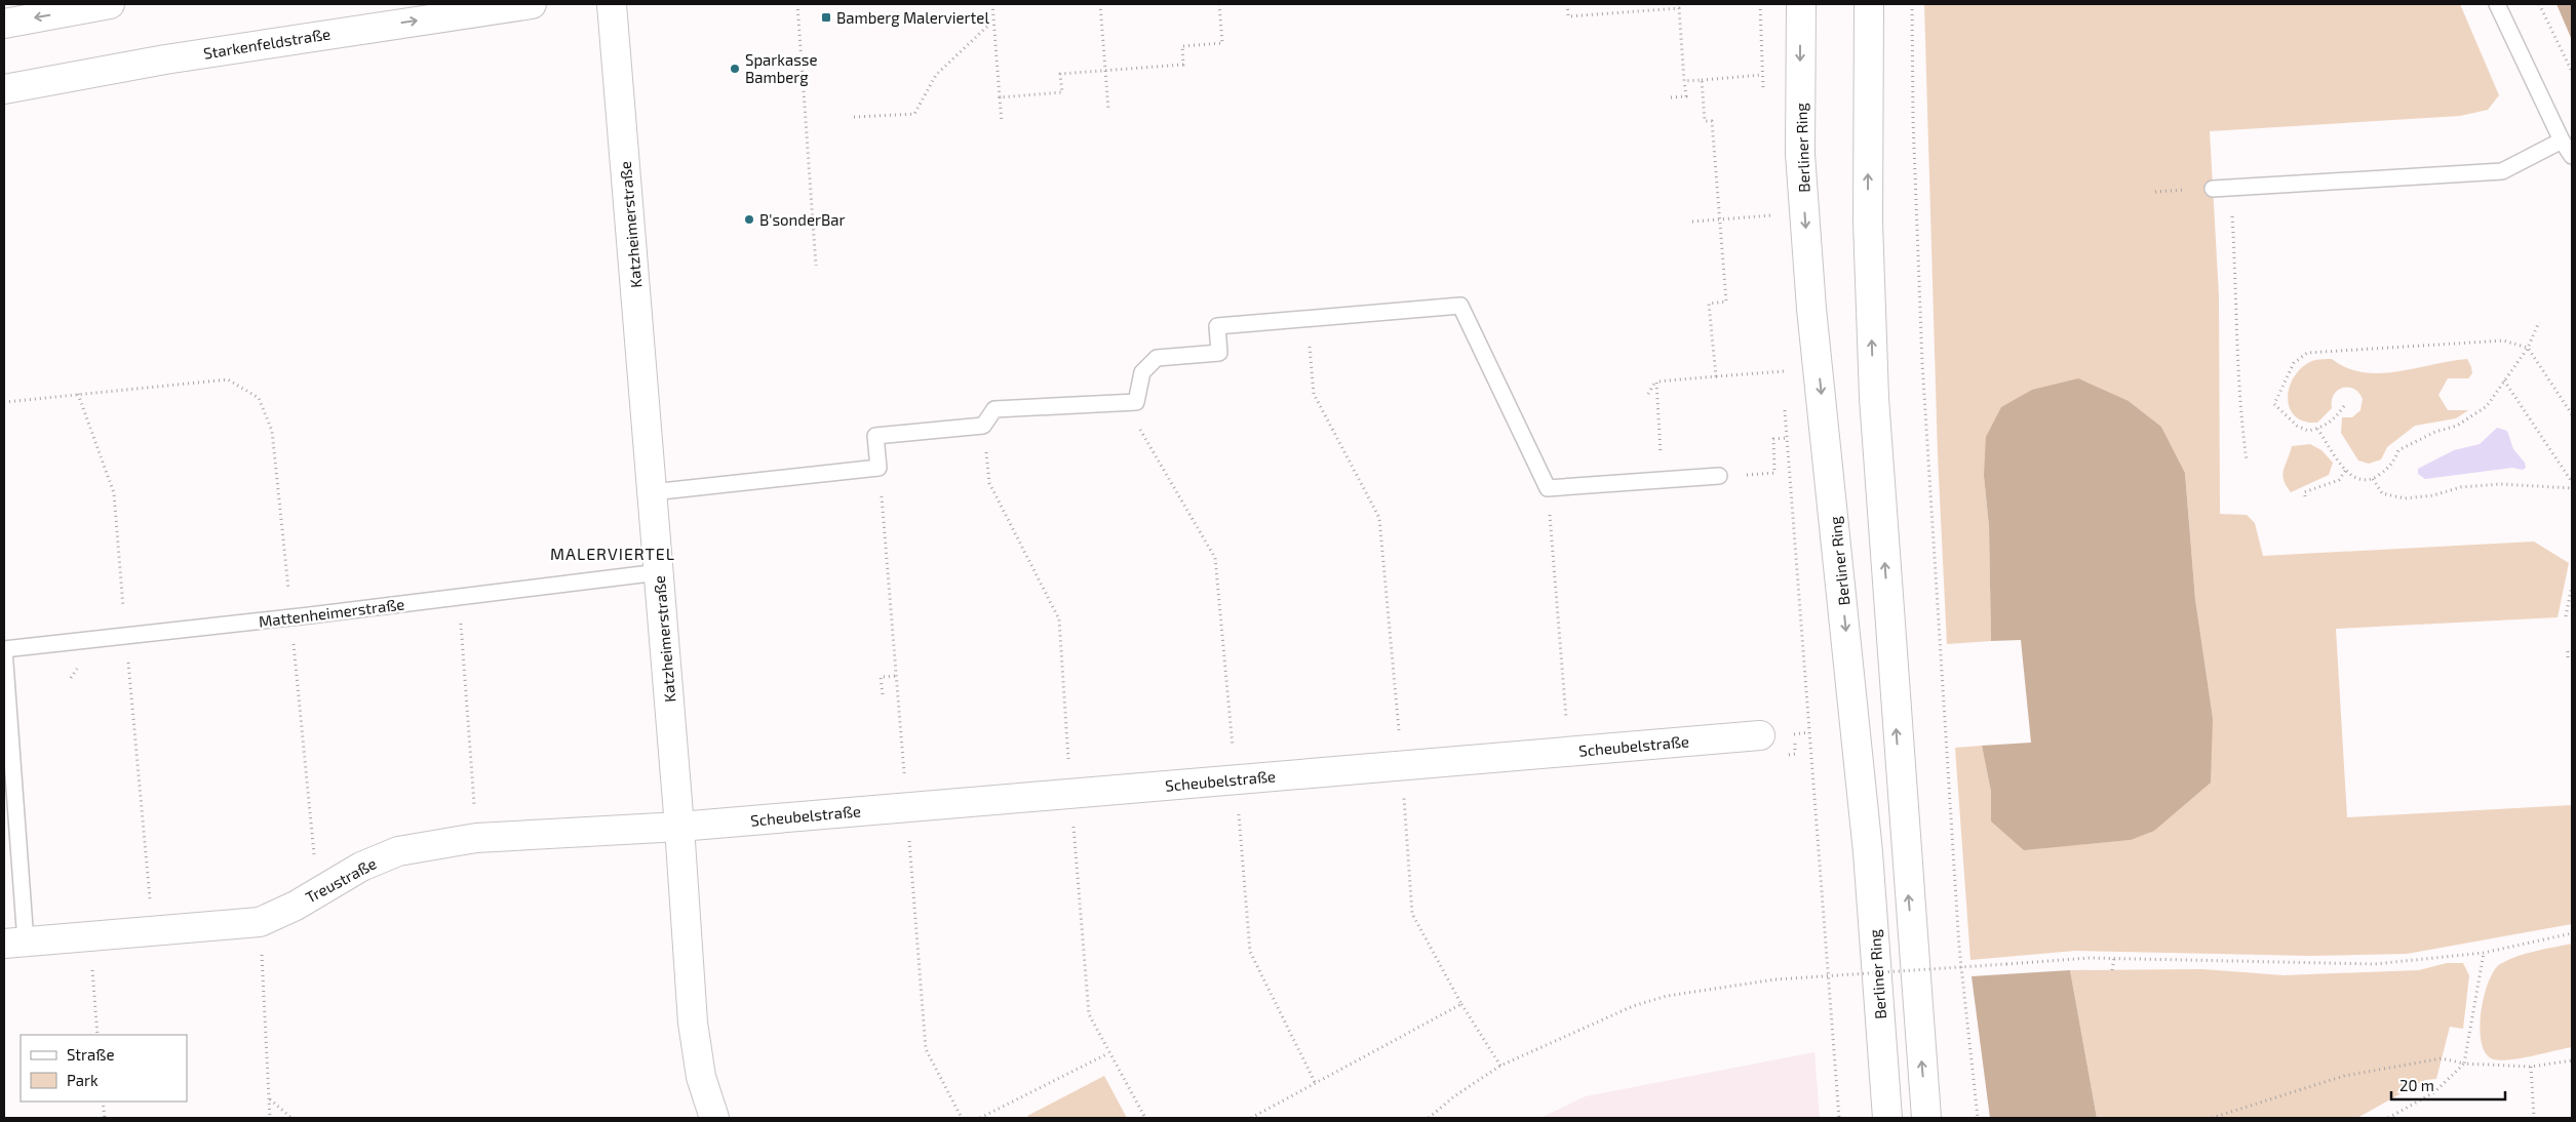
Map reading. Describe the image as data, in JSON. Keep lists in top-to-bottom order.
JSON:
{
  "streets": {
    "street": [
      "Starkenfeldstraße",
      "Berliner Ring",
      "Katzheimerstraße",
      "Scheubelstraße",
      "Treustraße"
    ],
    "lane": ["Mattenheimerstraße"]
  },
  "crossings": [
    ["Katzheimerstraße", "Mattenheimerstraße"],
    ["Katzheimerstraße", "Scheubelstraße"],
    ["Katzheimerstraße", "Treustraße"],
    ["Scheubelstraße", "Treustraße"]
  ],
  "one_way": ["Starkenfeldstraße"],
  "districts": ["MALERVIERTEL"],
  "places": {
    "transit": ["Bamberg Malerviertel"],
    "other": ["Sparkasse Bamberg", "B'sonderBar"]
  },
  "legend": ["Straße", "Park"],
  "scale_bar": "20 m"
}
